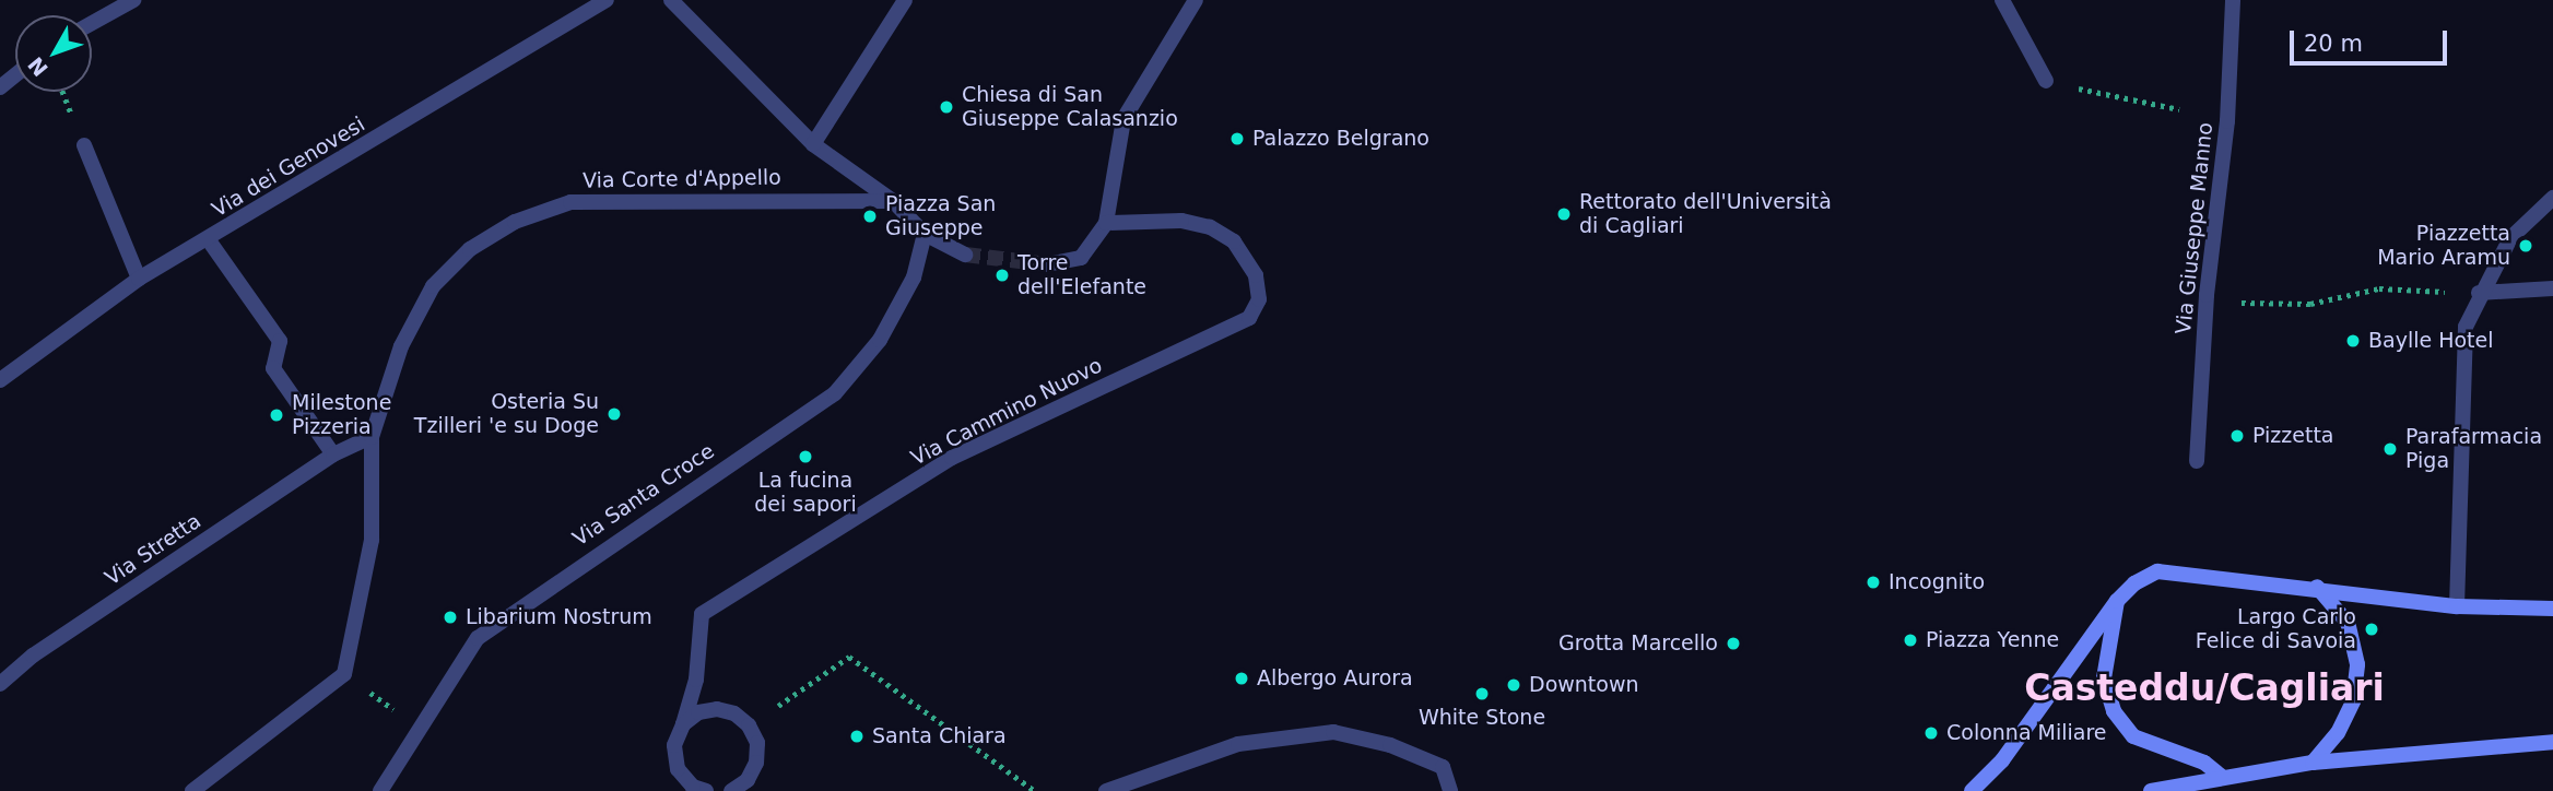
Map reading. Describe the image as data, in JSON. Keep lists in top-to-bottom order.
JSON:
{
  "streets": {
    "street": [
      "Via dei Genovesi",
      "Via Corte d'Appello",
      "Via Giuseppe Manno",
      "Via Cammino Nuovo",
      "Via Santa Croce",
      "Via Stretta"
    ]
  },
  "districts": ["Casteddu/Cagliari"],
  "places": [
    "Chiesa di San Giuseppe Calasanzio",
    "Palazzo Belgrano",
    "Rettorato dell'Università di Cagliari",
    "Piazza San Giuseppe",
    "Piazzetta Mario Aramu",
    "Torre dell'Elefante",
    "Baylle Hotel",
    "Osteria Su Tzilleri 'e su Doge",
    "Milestone Pizzeria",
    "Pizzetta",
    "Parafarmacia Piga",
    "La fucina dei sapori",
    "Incognito",
    "Libarium Nostrum",
    "Largo Carlo Felice di Savoia",
    "Piazza Yenne",
    "Grotta Marcello",
    "Albergo Aurora",
    "Downtown",
    "White Stone",
    "Colonna Miliare",
    "Santa Chiara"
  ],
  "scale_bar": "20 m",
  "north": "bottom left"
}
